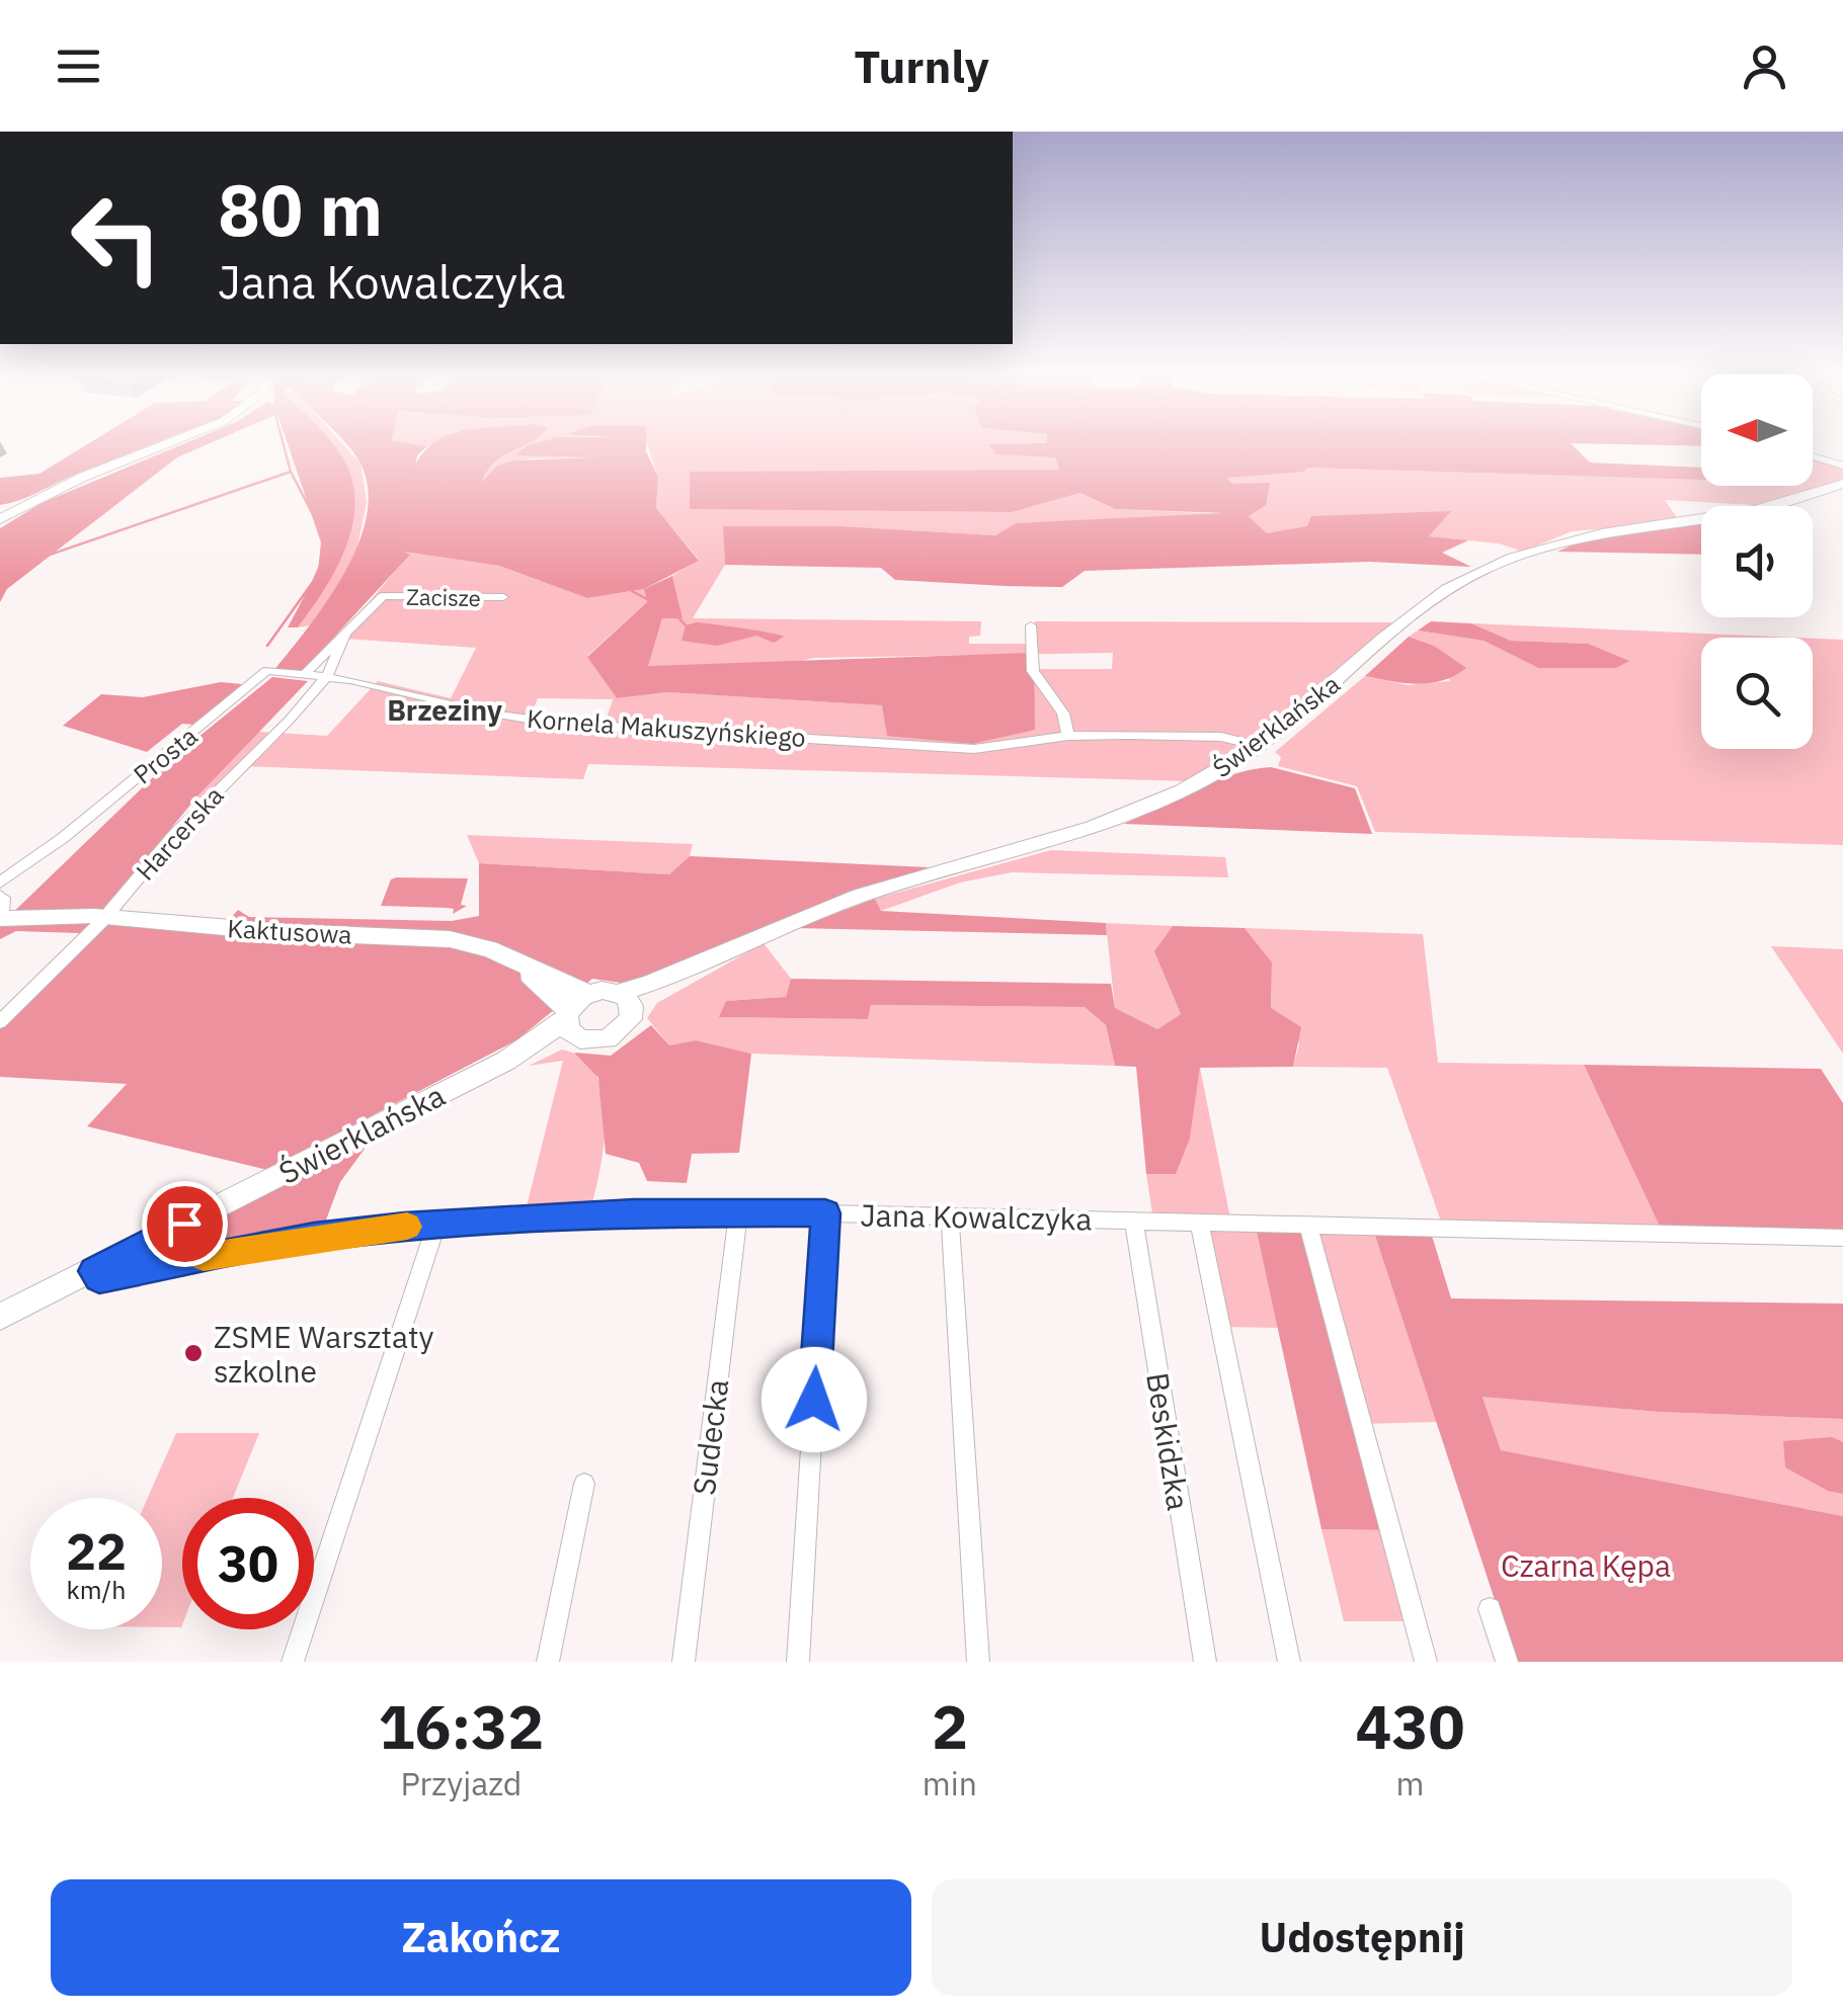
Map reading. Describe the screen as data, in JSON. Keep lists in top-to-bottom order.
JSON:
{
  "streets": {
    "street": [
      "Zacisze",
      "Świerklańska",
      "Kornela Makuszyńskiego",
      "Prosta",
      "Harcerska",
      "Kaktusowa",
      "Jana Kowalczyka",
      "Sudecka",
      "Beskidzka"
    ]
  },
  "crossings": [
    ["Zacisze", "Harcerska"],
    ["Świerklańska", "Kornela Makuszyńskiego"],
    ["Świerklańska", "Kaktusowa"],
    ["Świerklańska", "Jana Kowalczyka"],
    ["Kornela Makuszyńskiego", "Prosta"],
    ["Kornela Makuszyńskiego", "Harcerska"],
    ["Harcerska", "Kaktusowa"],
    ["Jana Kowalczyka", "Sudecka"],
    ["Jana Kowalczyka", "Beskidzka"]
  ],
  "districts": ["Brzeziny"],
  "parks": ["Czarna Kępa"],
  "places": ["ZSME Warsztaty szkolne"],
  "north": "left",
  "page": {
    "header": "Turnly",
    "turn": ["80 m", "Jana Kowalczyka"],
    "speed": "22 km/h",
    "limit": "30",
    "eta": [
      "16:32",
      "Przyjazd",
      "2",
      "min",
      "430",
      "m"
    ],
    "buttons": ["Zakończ", "Udostępnij"]
  }
}
